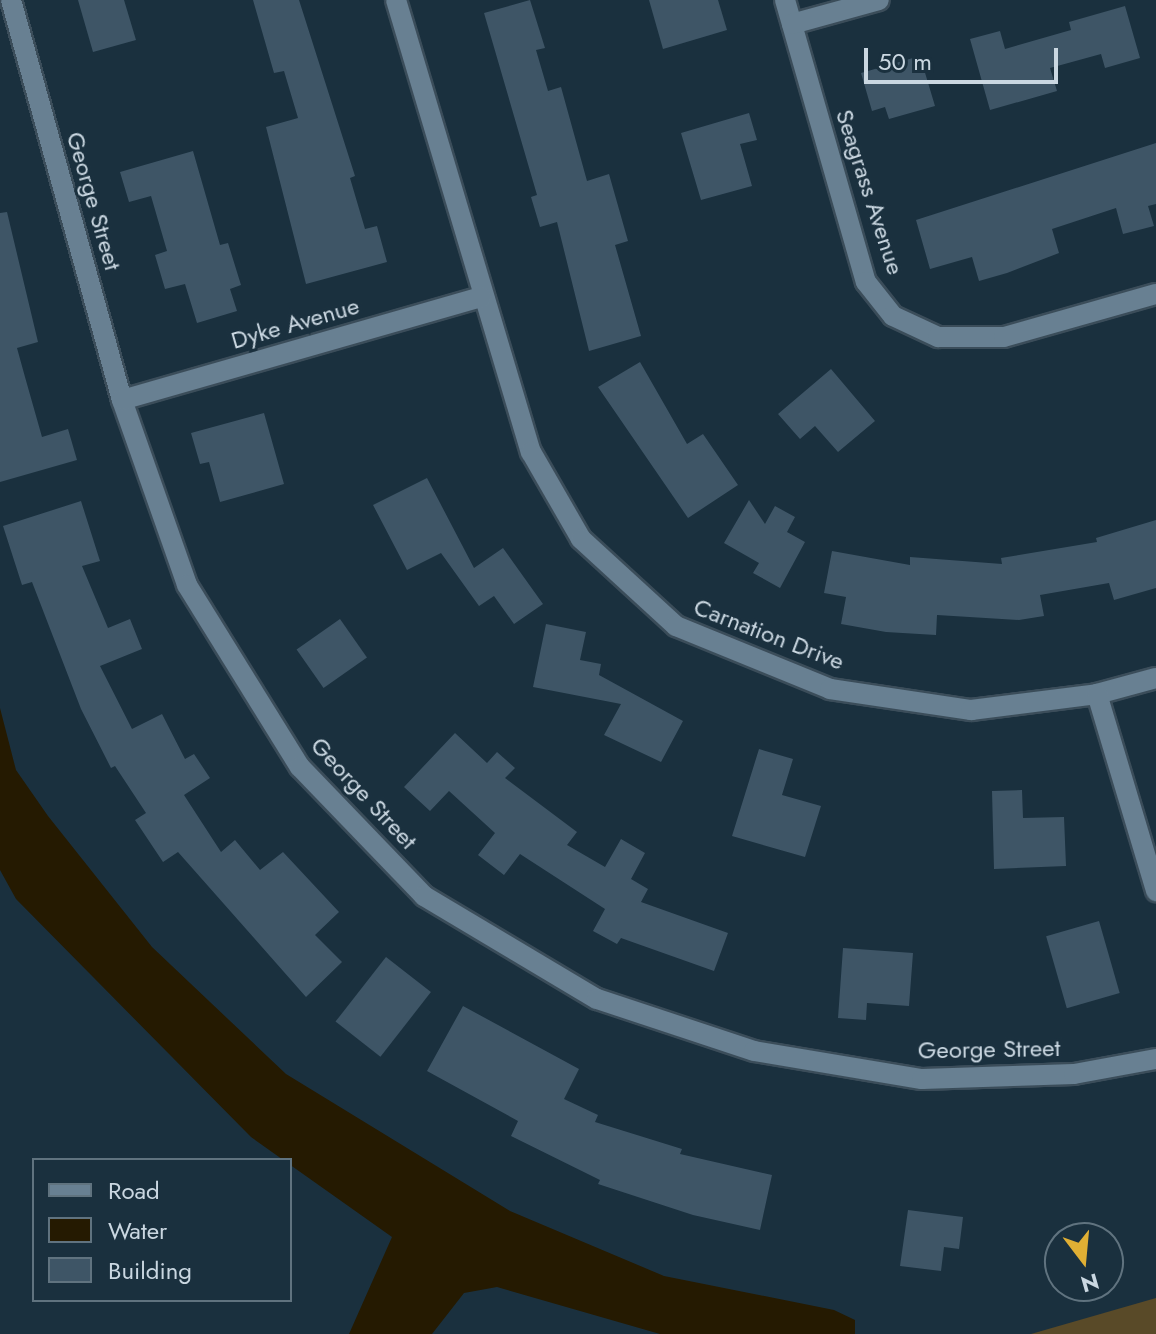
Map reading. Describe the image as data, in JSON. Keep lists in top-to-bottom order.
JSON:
{
  "streets": {
    "street": [
      "Seagrass Avenue",
      "George Street",
      "Dyke Avenue",
      "Carnation Drive"
    ]
  },
  "crossings": [
    ["George Street", "Dyke Avenue"],
    ["Dyke Avenue", "Carnation Drive"]
  ],
  "legend": ["Road", "Water", "Building"],
  "scale_bar": "50 m",
  "north": "bottom"
}
